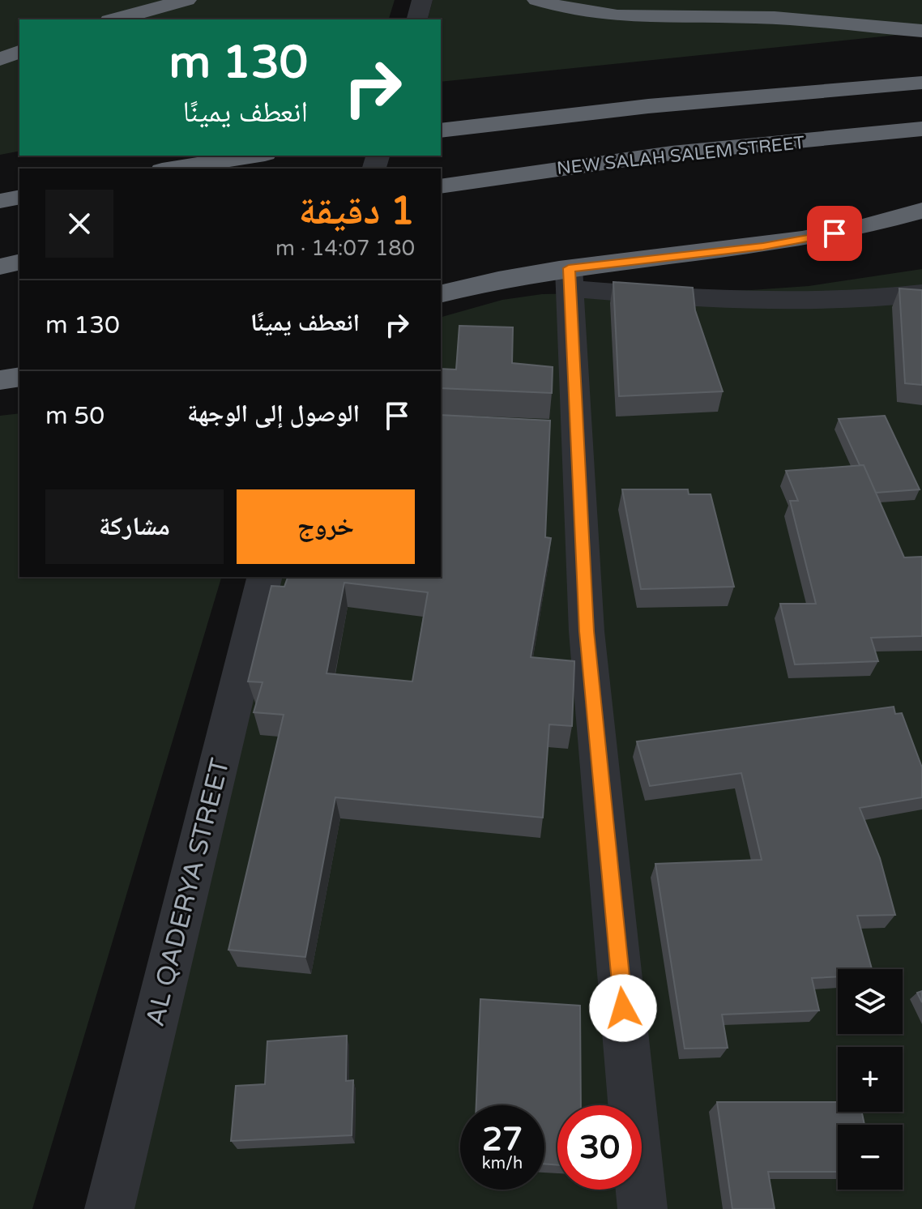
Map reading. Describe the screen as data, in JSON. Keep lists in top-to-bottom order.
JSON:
{
  "streets": {
    "highway": ["NEW SALAH SALEM STREET"],
    "street": ["AL QADERYA STREET"]
  },
  "page": {
    "turn": ["130 m", "انعطف يمينًا"],
    "heading": ["1 دقيقة", "180 m · 14:07"],
    "list": [
      {
        "name": "انعطف يمينًا",
        "value": "130 m"
      },
      {
        "name": "الوصول إلى الوجهة",
        "value": "50 m"
      }
    ],
    "buttons": ["خروج", "مشاركة"],
    "map_buttons": ["+", "−"],
    "speed": "27 km/h",
    "limit": "30"
  }
}
